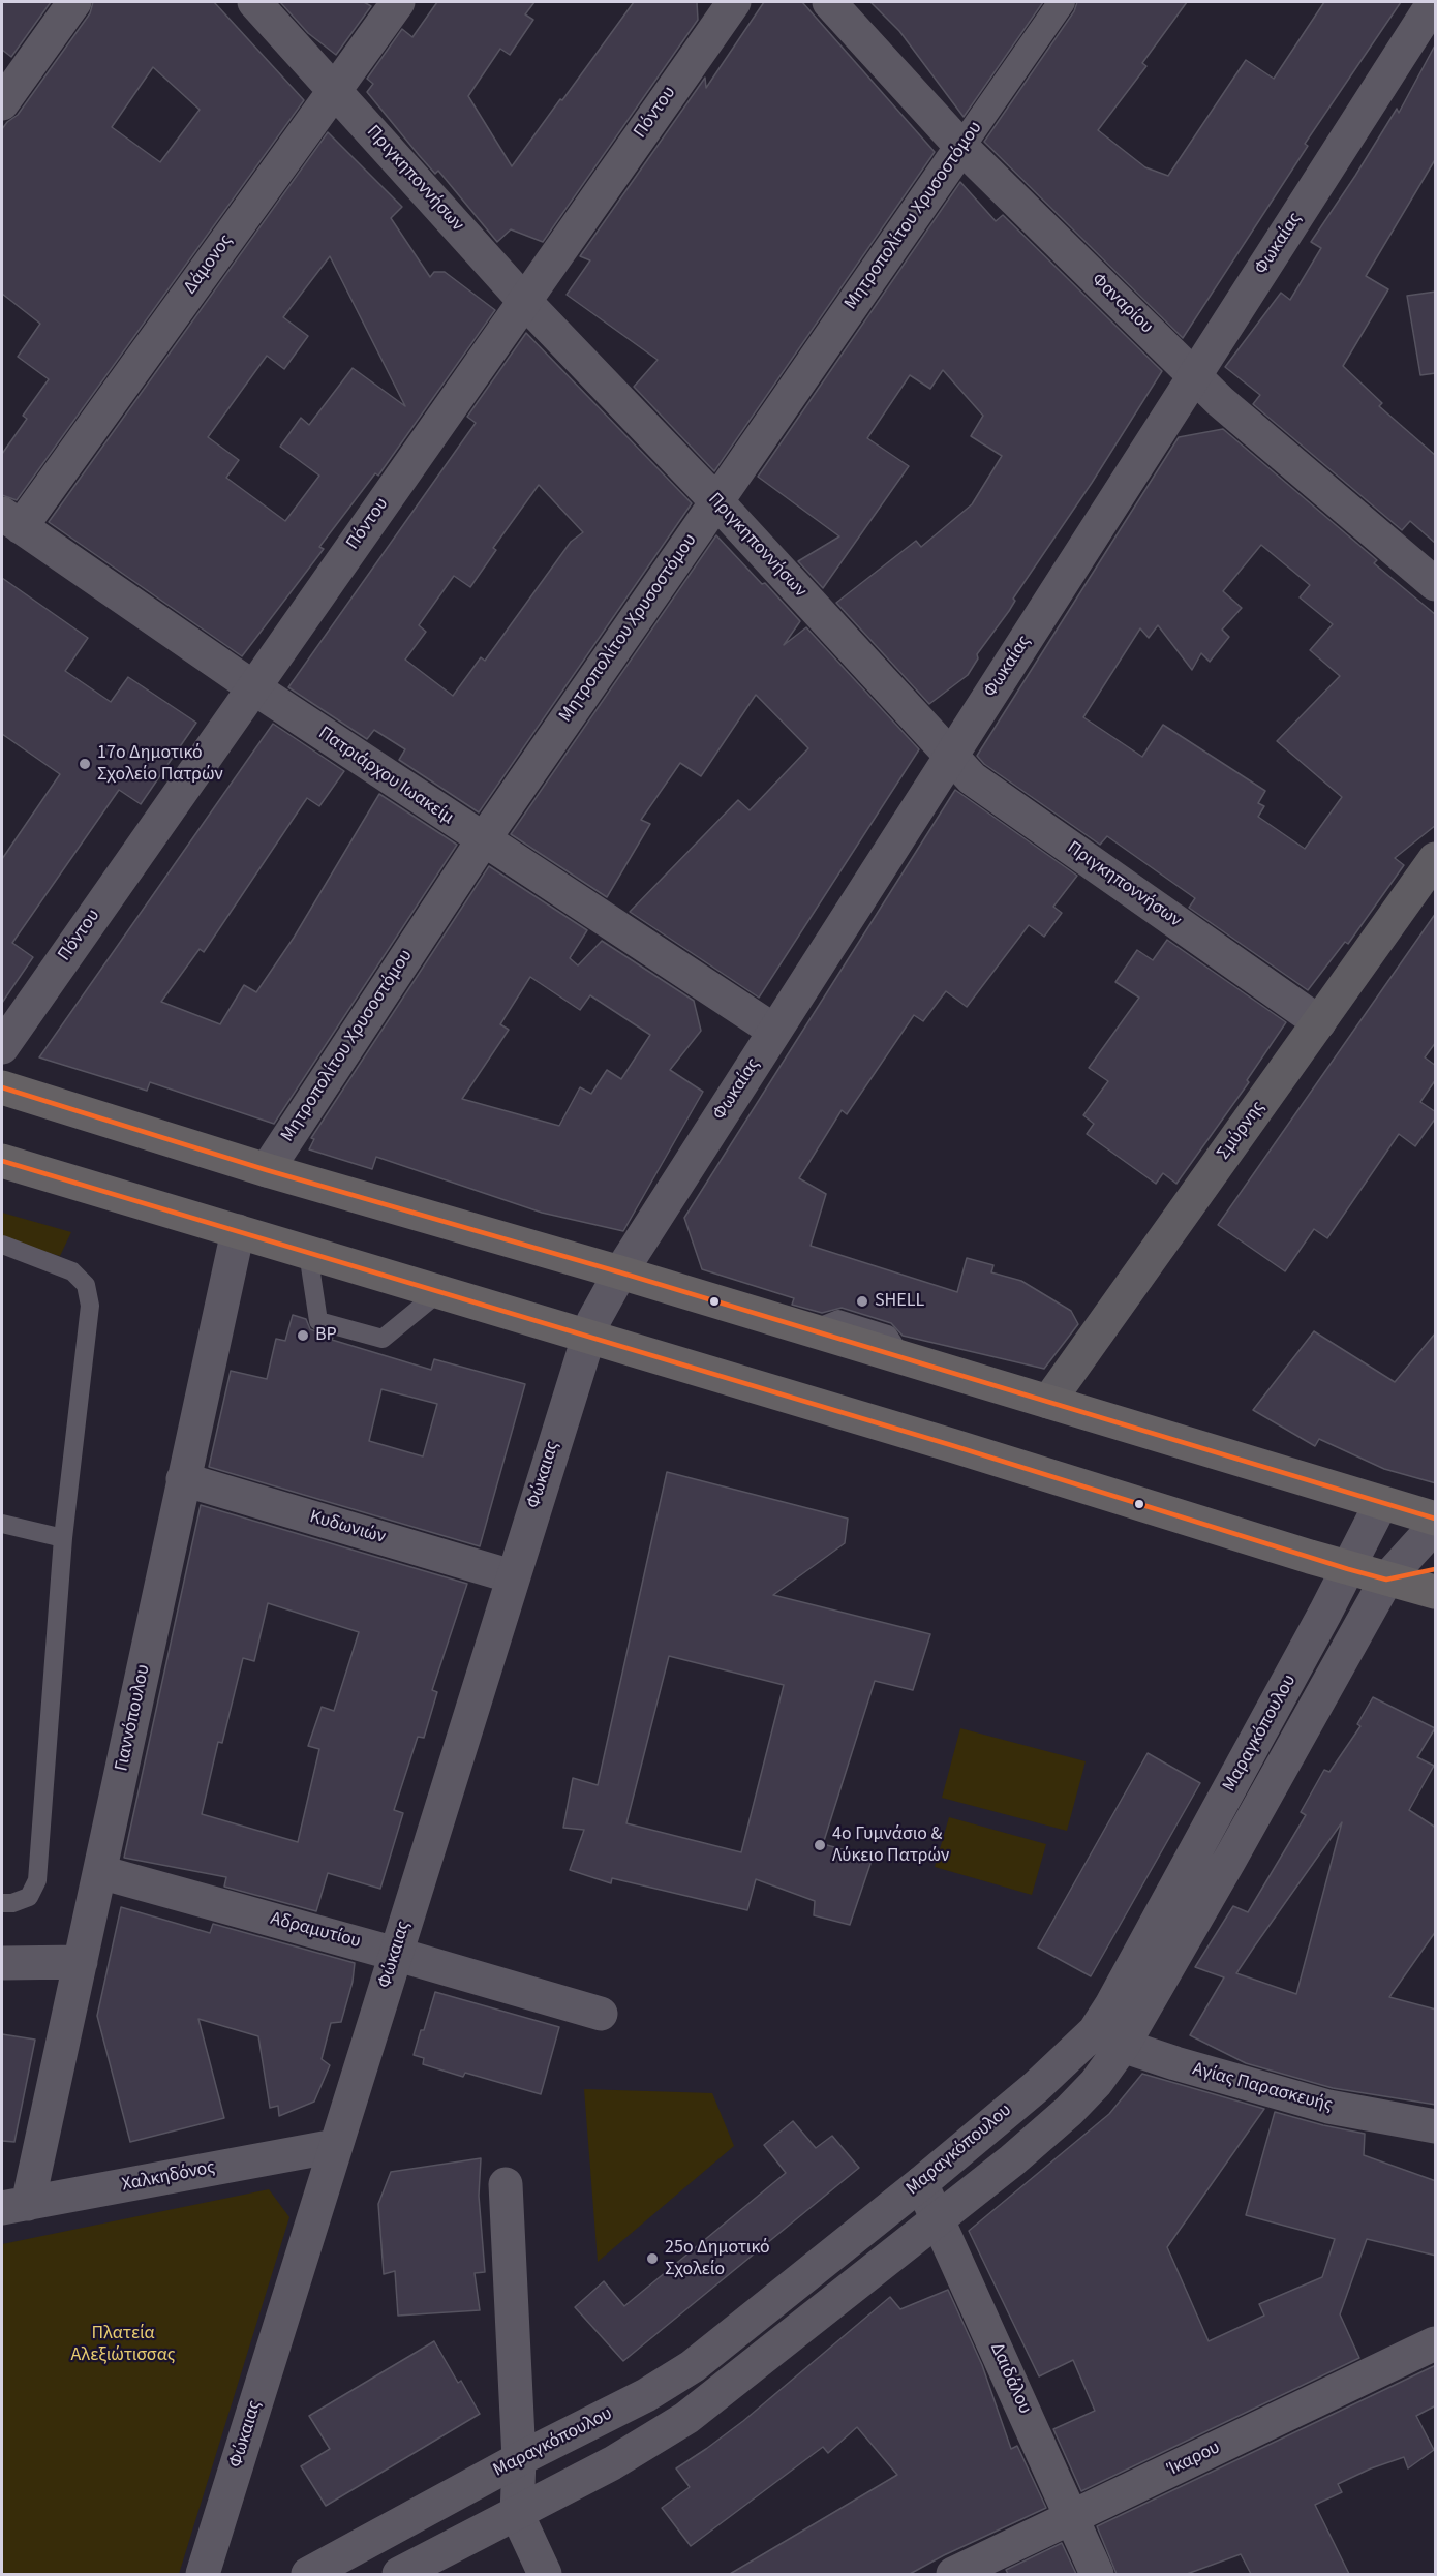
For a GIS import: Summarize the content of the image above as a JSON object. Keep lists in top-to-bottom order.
{
  "streets": {
    "main road": ["Σμύρνης"],
    "street": [
      "Πόντου",
      "Πριγκηποννήσων",
      "Μητροπολίτου Χρυσοστόμου",
      "Φωκαίας",
      "Δάμονος",
      "Φαναρίου",
      "Πατριάρχου Ιωακείμ",
      "Φώκαιας",
      "Κυδωνιών",
      "Γιαννόπουλου",
      "Μαραγκόπουλου",
      "Αδραμυτίου",
      "Αγίας Παρασκευής",
      "Χαλκηδόνος",
      "Δαιδάλου",
      "Ίκαρου"
    ]
  },
  "crossings": [
    ["Πόντου", "Πριγκηποννήσων"],
    ["Πόντου", "Πατριάρχου Ιωακείμ"],
    ["Πριγκηποννήσων", "Μητροπολίτου Χρυσοστόμου"],
    ["Πριγκηποννήσων", "Φωκαίας"],
    ["Πριγκηποννήσων", "Δάμονος"],
    ["Πριγκηποννήσων", "Σμύρνης"],
    ["Μητροπολίτου Χρυσοστόμου", "Φαναρίου"],
    ["Μητροπολίτου Χρυσοστόμου", "Πατριάρχου Ιωακείμ"],
    ["Φωκαίας", "Φαναρίου"],
    ["Φωκαίας", "Πατριάρχου Ιωακείμ"],
    ["Φωκαίας", "Φώκαιας"],
    ["Δάμονος", "Πατριάρχου Ιωακείμ"],
    ["Φώκαιας", "Κυδωνιών"],
    ["Φώκαιας", "Αδραμυτίου"],
    ["Φώκαιας", "Χαλκηδόνος"],
    ["Κυδωνιών", "Γιαννόπουλου"],
    ["Γιαννόπουλου", "Αδραμυτίου"],
    ["Γιαννόπουλου", "Χαλκηδόνος"],
    ["Μαραγκόπουλου", "Αγίας Παρασκευής"],
    ["Μαραγκόπουλου", "Δαιδάλου"],
    ["Δαιδάλου", "Ίκαρου"]
  ],
  "parks": ["Πλατεία Αλεξιώτισσας"],
  "places": [
    "17ο Δημοτικό Σχολείο Πατρών",
    "SHELL",
    "BP",
    "4ο Γυμνάσιο & Λύκειο Πατρών",
    "25ο Δημοτικό Σχολείο"
  ]
}
